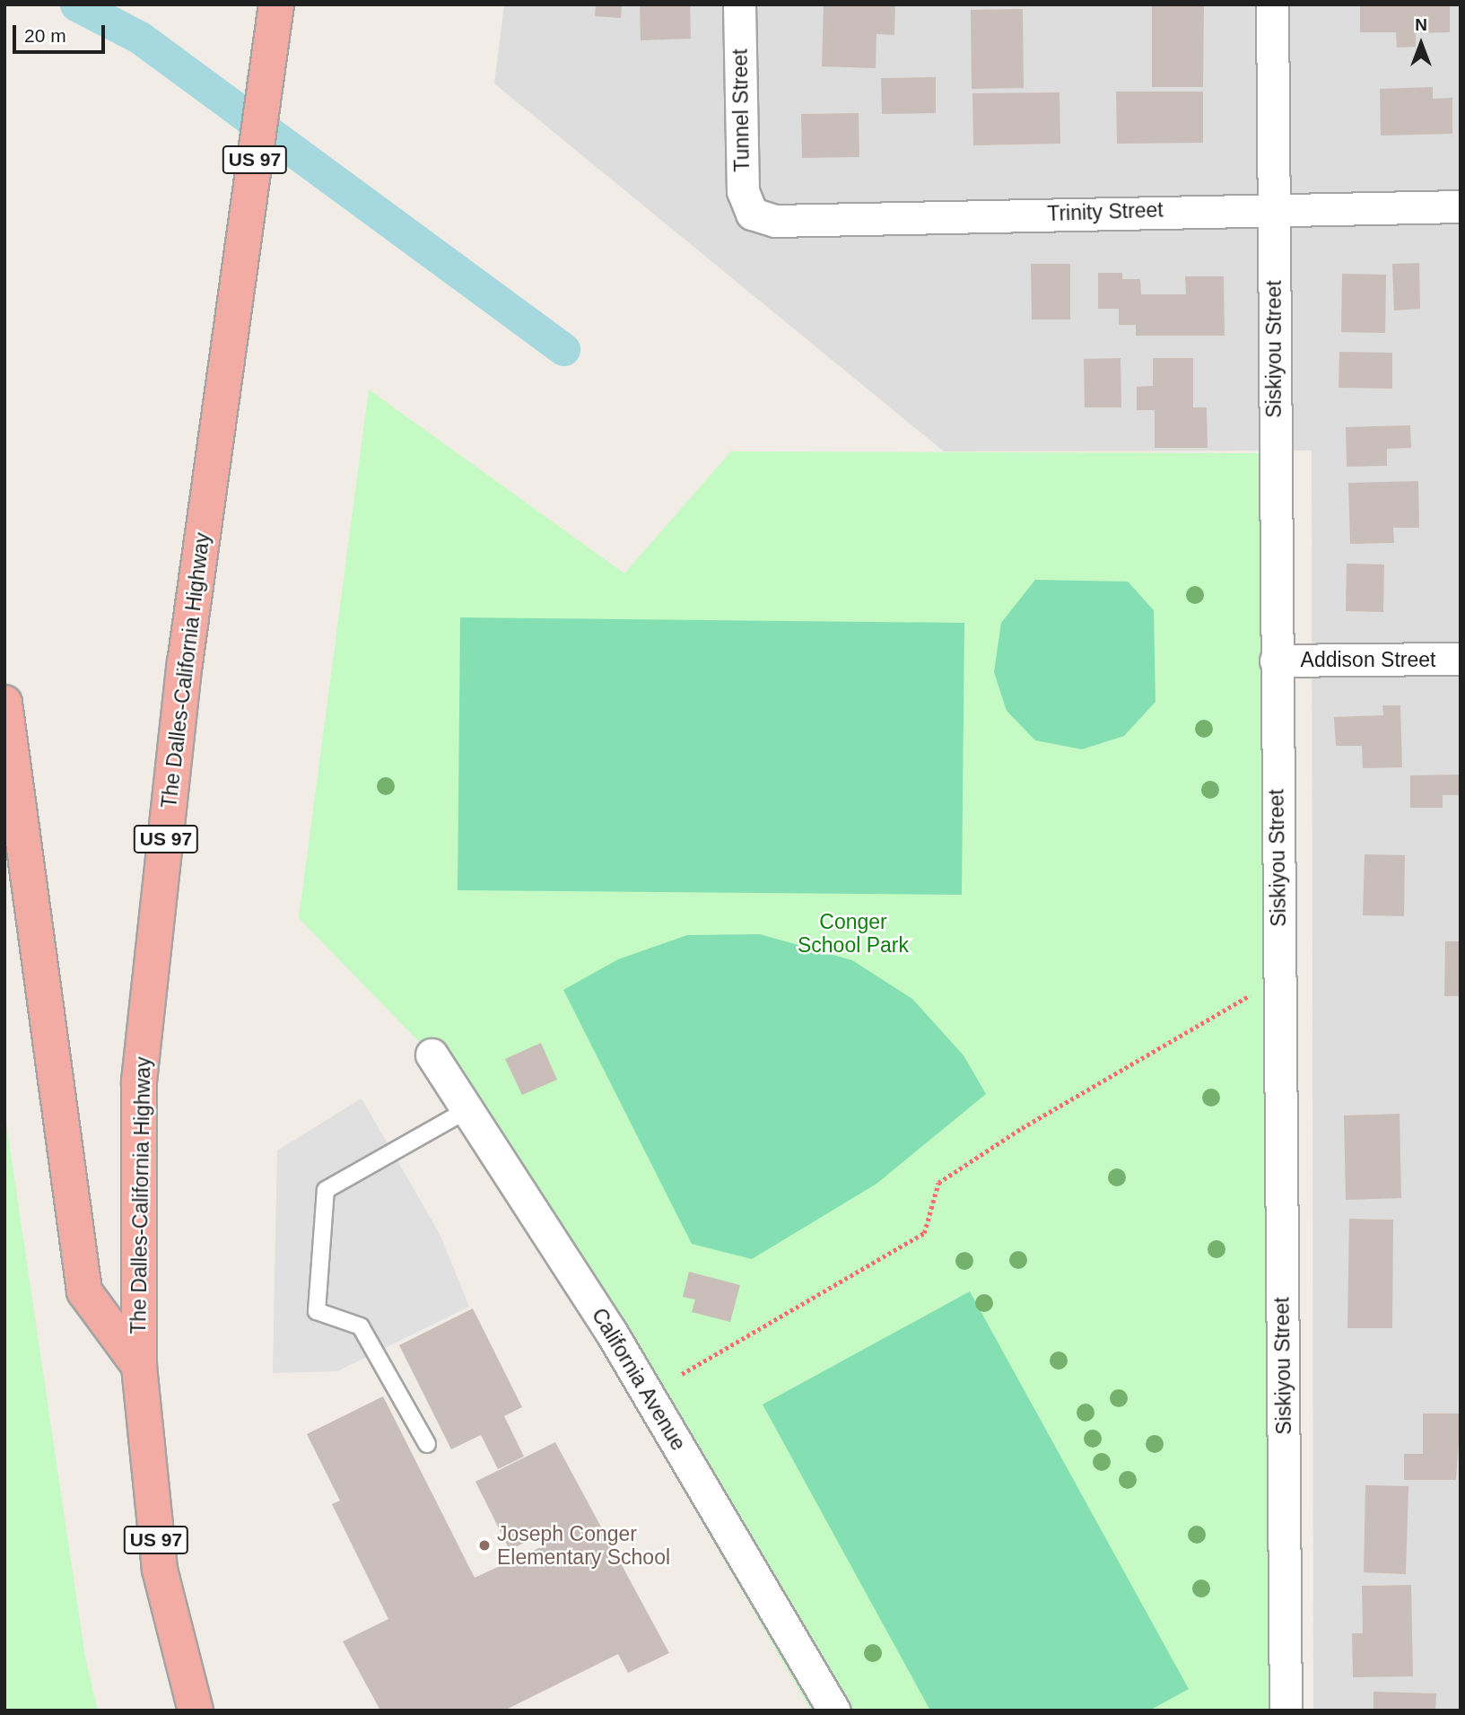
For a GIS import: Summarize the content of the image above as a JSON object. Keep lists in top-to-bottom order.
{
  "streets": {
    "highway": ["US 97", "The Dalles-California Highway"],
    "street": [
      "Tunnel Street",
      "Trinity Street",
      "Siskiyou Street",
      "Addison Street",
      "California Avenue"
    ]
  },
  "crossings": [
    ["Tunnel Street", "Trinity Street"],
    ["Trinity Street", "Siskiyou Street"],
    ["Siskiyou Street", "Addison Street"]
  ],
  "parks": ["Conger School Park"],
  "places": ["Joseph Conger Elementary School"],
  "scale_bar": "20 m",
  "north": "top"
}
